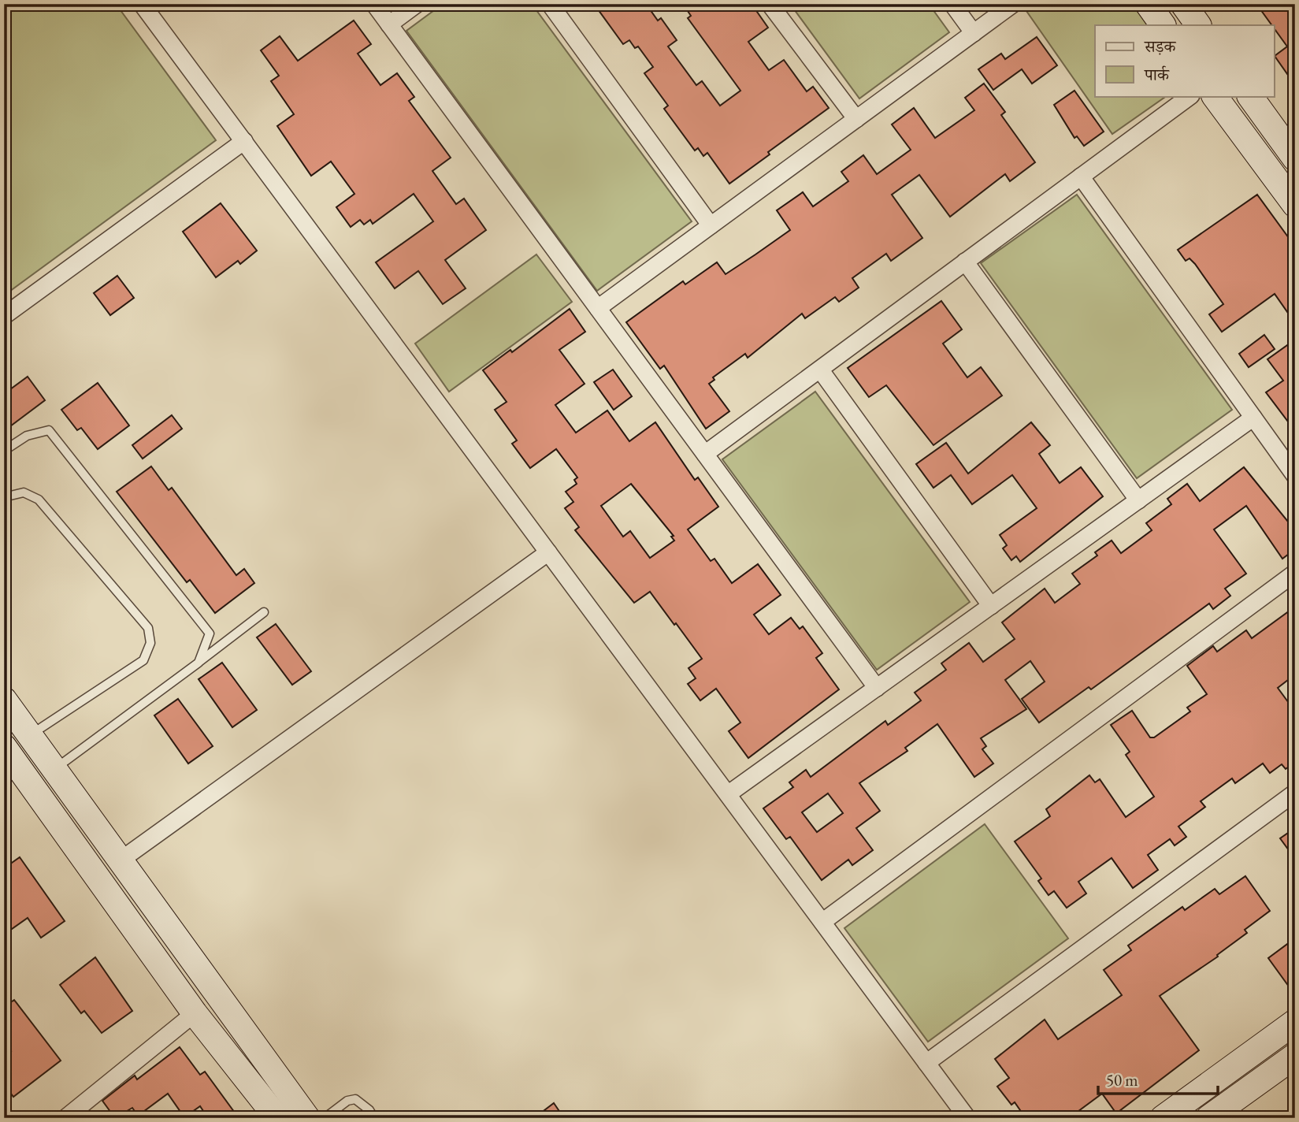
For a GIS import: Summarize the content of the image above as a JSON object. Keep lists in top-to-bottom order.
{
  "legend": ["सड़क", "पार्क"],
  "scale_bar": "50 m"
}
